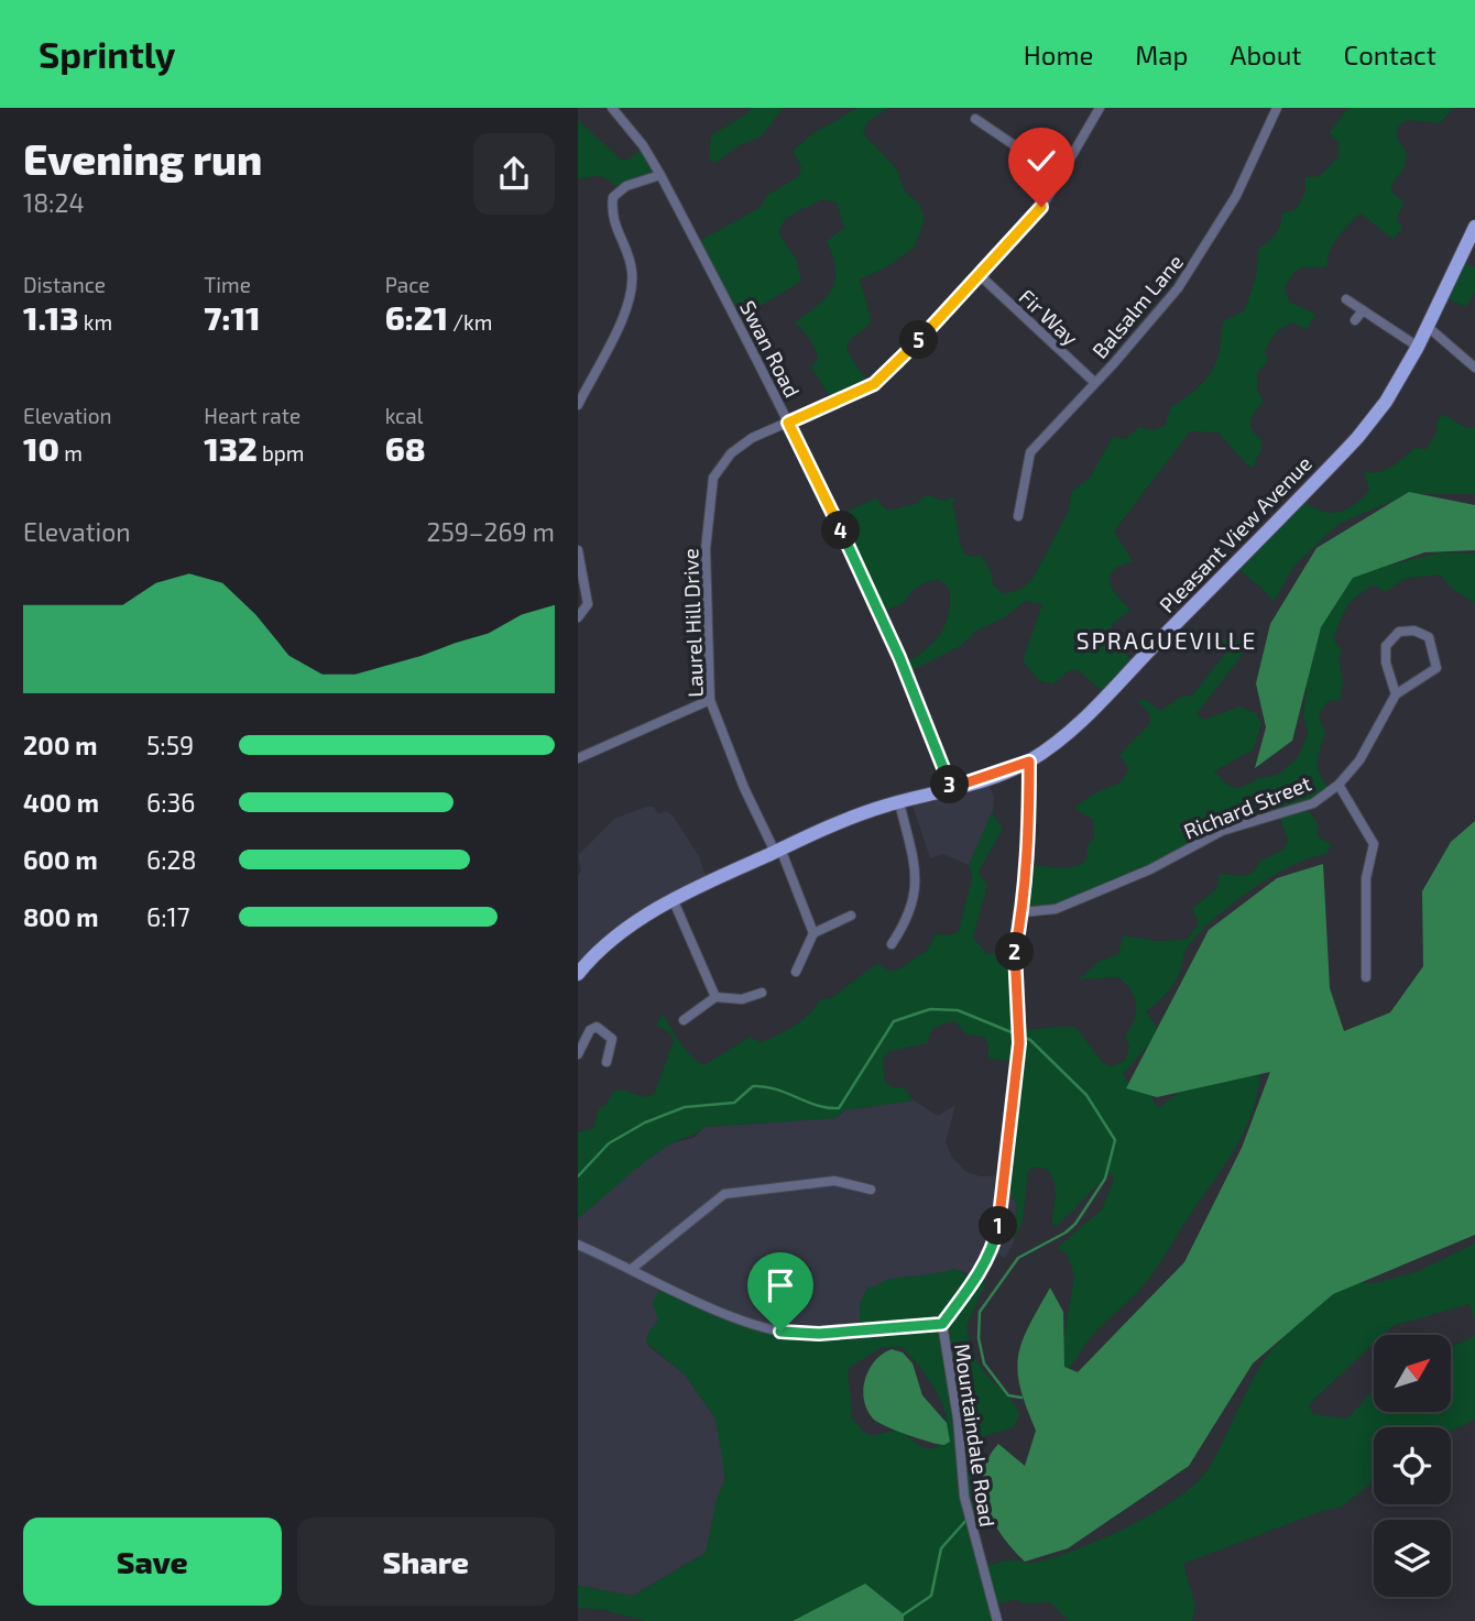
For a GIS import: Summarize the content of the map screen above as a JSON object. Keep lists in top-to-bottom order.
{
  "streets": {
    "main road": ["Pleasant View Avenue"],
    "street": [
      "Balsalm Lane",
      "Fir Way",
      "Swan Road",
      "Laurel Hill Drive",
      "Richard Street",
      "Mountaindale Road"
    ]
  },
  "crossings": [
    ["Balsalm Lane", "Fir Way"],
    ["Fir Way", "Laurel Hill Drive"],
    ["Swan Road", "Pleasant View Avenue"],
    ["Swan Road", "Laurel Hill Drive"],
    ["Pleasant View Avenue", "Laurel Hill Drive"],
    ["Pleasant View Avenue", "Mountaindale Road"],
    ["Richard Street", "Mountaindale Road"]
  ],
  "districts": ["SPRAGUEVILLE"],
  "north": "top right",
  "page": {
    "header": "Sprintly",
    "nav": [
      "Home",
      "Map",
      "About",
      "Contact"
    ],
    "heading": ["Evening run", "18:24"],
    "stats": [
      ["Distance", "1.13 km"],
      ["Time", "7:11"],
      ["Pace", "6:21 /km"],
      ["Elevation", "10 m"],
      ["Heart rate", "132 bpm"],
      ["kcal", "68"]
    ],
    "pins": [
      "5",
      "4",
      "3",
      "2",
      "1"
    ],
    "chart": ["Elevation", "259–269 m"],
    "list": [
      {
        "name": "200 m",
        "note": "5:59"
      },
      {
        "name": "400 m",
        "note": "6:36"
      },
      {
        "name": "600 m",
        "note": "6:28"
      },
      {
        "name": "800 m",
        "note": "6:17"
      }
    ],
    "buttons": ["Save", "Share"]
  }
}
